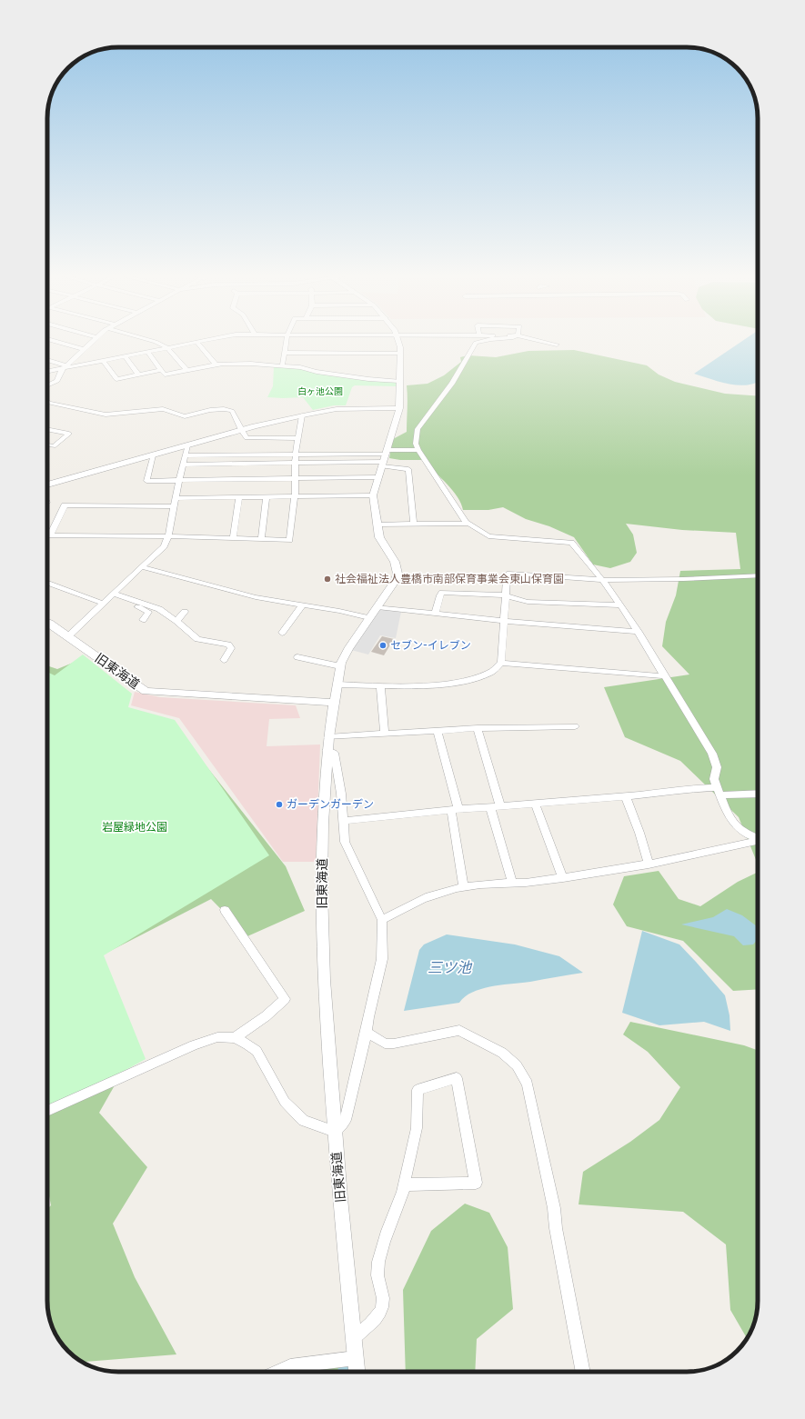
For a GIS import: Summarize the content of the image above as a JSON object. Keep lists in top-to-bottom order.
{
  "streets": {
    "street": ["旧東海道"]
  },
  "water": ["三ツ池"],
  "parks": ["白ヶ池公園", "岩屋緑地公園"],
  "places": ["社会福祉法人豊橋市南部保育事業会東山保育園", "セブン-イレブン", "ガーデンガーデン"]
}
